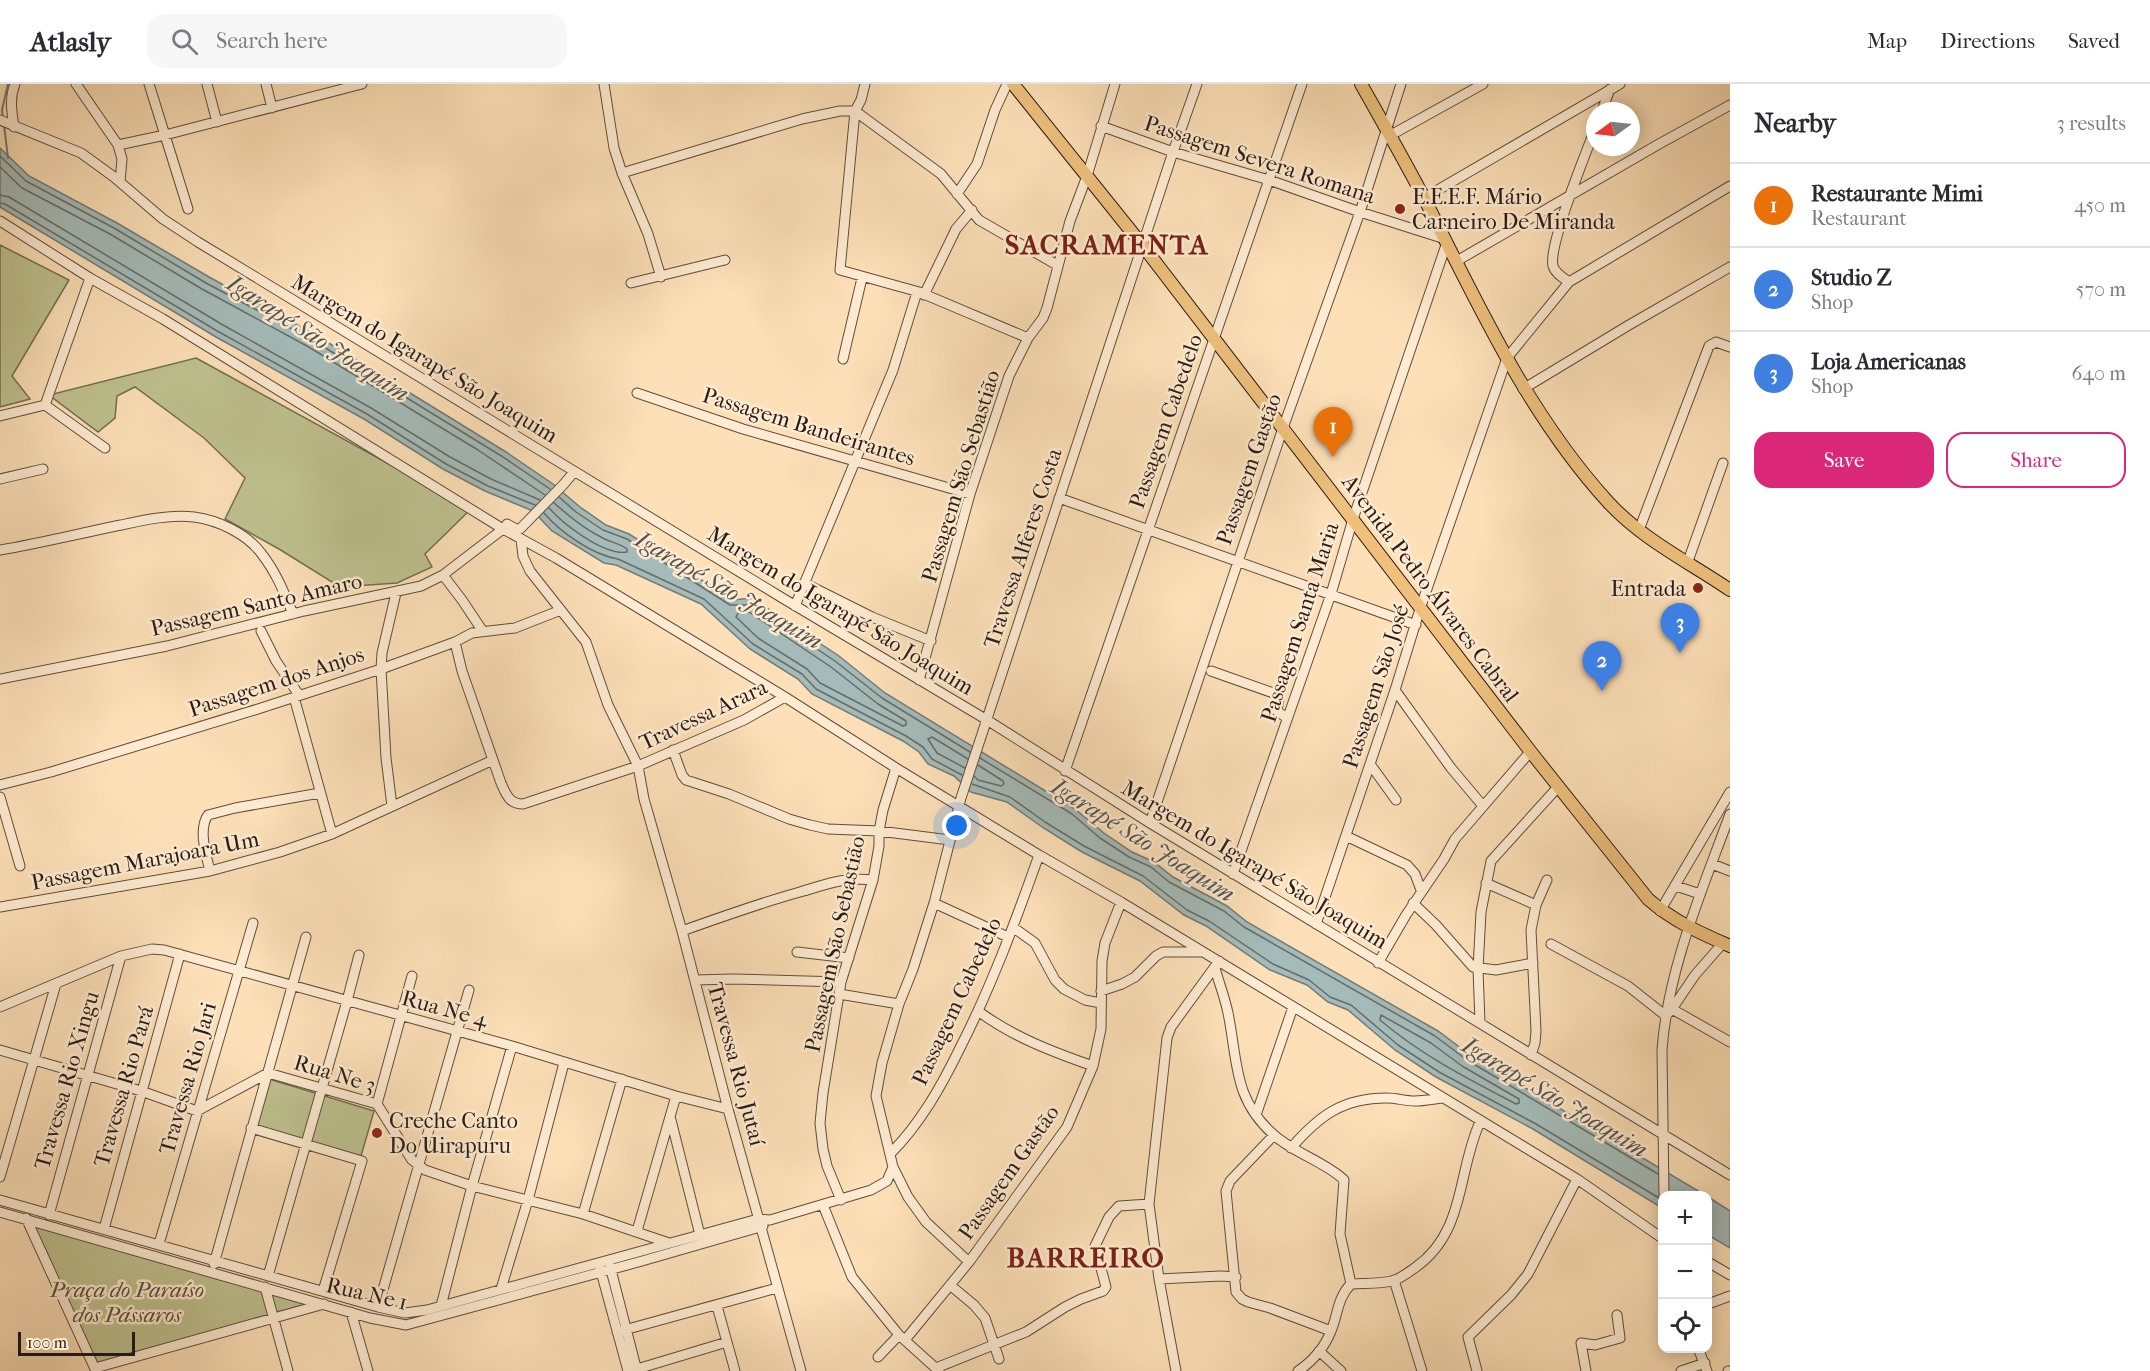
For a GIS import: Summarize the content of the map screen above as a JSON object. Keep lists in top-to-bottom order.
{
  "streets": {
    "main road": ["Avenida Pedro Álvares Cabral"],
    "street": [
      "Passagem Severa Romana",
      "Margem do Igarapé São Joaquim",
      "Passagem Cabedelo",
      "Passagem Bandeirantes",
      "Passagem Gastão",
      "Passagem São Sebastião",
      "Travessa Alferes Costa",
      "Passagem Santo Amaro",
      "Passagem Santa Maria",
      "Passagem dos Anjos",
      "Passagem São José",
      "Travessa Arara",
      "Passagem Marajoara Um",
      "Rua Ne 4",
      "Travessa Rio Jutaí",
      "Rua Ne 3",
      "Travessa Rio Jari",
      "Travessa Rio Xingu",
      "Travessa Rio Pará",
      "Rua Ne 1"
    ]
  },
  "crossings": [
    ["Passagem Severa Romana", "Passagem Cabedelo"],
    ["Passagem Severa Romana", "Passagem Gastão"],
    ["Passagem Severa Romana", "Passagem São Sebastião"],
    ["Passagem Severa Romana", "Travessa Alferes Costa"],
    ["Passagem Severa Romana", "Passagem Santa Maria"],
    ["Margem do Igarapé São Joaquim", "Passagem Cabedelo"],
    ["Margem do Igarapé São Joaquim", "Passagem Gastão"],
    ["Margem do Igarapé São Joaquim", "Passagem São Sebastião"],
    ["Margem do Igarapé São Joaquim", "Travessa Alferes Costa"],
    ["Margem do Igarapé São Joaquim", "Passagem Santa Maria"],
    ["Margem do Igarapé São Joaquim", "Passagem São José"],
    ["Passagem Cabedelo", "Travessa Alferes Costa"],
    ["Passagem Cabedelo", "Avenida Pedro Álvares Cabral"],
    ["Passagem Bandeirantes", "Passagem São Sebastião"],
    ["Passagem Gastão", "Travessa Alferes Costa"],
    ["Passagem Gastão", "Avenida Pedro Álvares Cabral"],
    ["Passagem São Sebastião", "Avenida Pedro Álvares Cabral"],
    ["Travessa Alferes Costa", "Avenida Pedro Álvares Cabral"],
    ["Avenida Pedro Álvares Cabral", "Passagem Santa Maria"],
    ["Avenida Pedro Álvares Cabral", "Passagem São José"],
    ["Passagem dos Anjos", "Travessa Rio Jutaí"],
    ["Travessa Arara", "Passagem Marajoara Um"],
    ["Travessa Arara", "Travessa Rio Jutaí"],
    ["Rua Ne 4", "Travessa Rio Jutaí"],
    ["Rua Ne 4", "Travessa Rio Jari"],
    ["Rua Ne 4", "Travessa Rio Xingu"],
    ["Rua Ne 4", "Travessa Rio Pará"],
    ["Travessa Rio Jutaí", "Rua Ne 1"],
    ["Rua Ne 3", "Travessa Rio Jari"],
    ["Travessa Rio Jari", "Rua Ne 1"],
    ["Travessa Rio Xingu", "Rua Ne 1"],
    ["Travessa Rio Pará", "Rua Ne 1"]
  ],
  "districts": ["SACRAMENTA", "BARREIRO"],
  "water": ["Igarapé São Joaquim"],
  "parks": ["Praça do Paraíso dos Pássaros"],
  "places": ["E.E.E.F. Mário Carneiro De Miranda", "Entrada", "Creche Canto Do Uirapuru"],
  "scale_bar": "100 m",
  "north": "left",
  "page": {
    "header": "Atlasly",
    "search": "Search here",
    "nav": ["Map", "Directions", "Saved"],
    "heading": ["Nearby", "3 results"],
    "list": [
      {
        "mark": "1",
        "name": "Restaurante Mimi",
        "note": "Restaurant",
        "value": "450 m"
      },
      {
        "mark": "2",
        "name": "Studio Z",
        "note": "Shop",
        "value": "570 m"
      },
      {
        "mark": "3",
        "name": "Loja Americanas",
        "note": "Shop",
        "value": "640 m"
      }
    ],
    "pins": ["1", "3", "2"],
    "buttons": ["Save", "Share"],
    "map_buttons": ["+", "−"],
    "scale": "100 m"
  }
}
